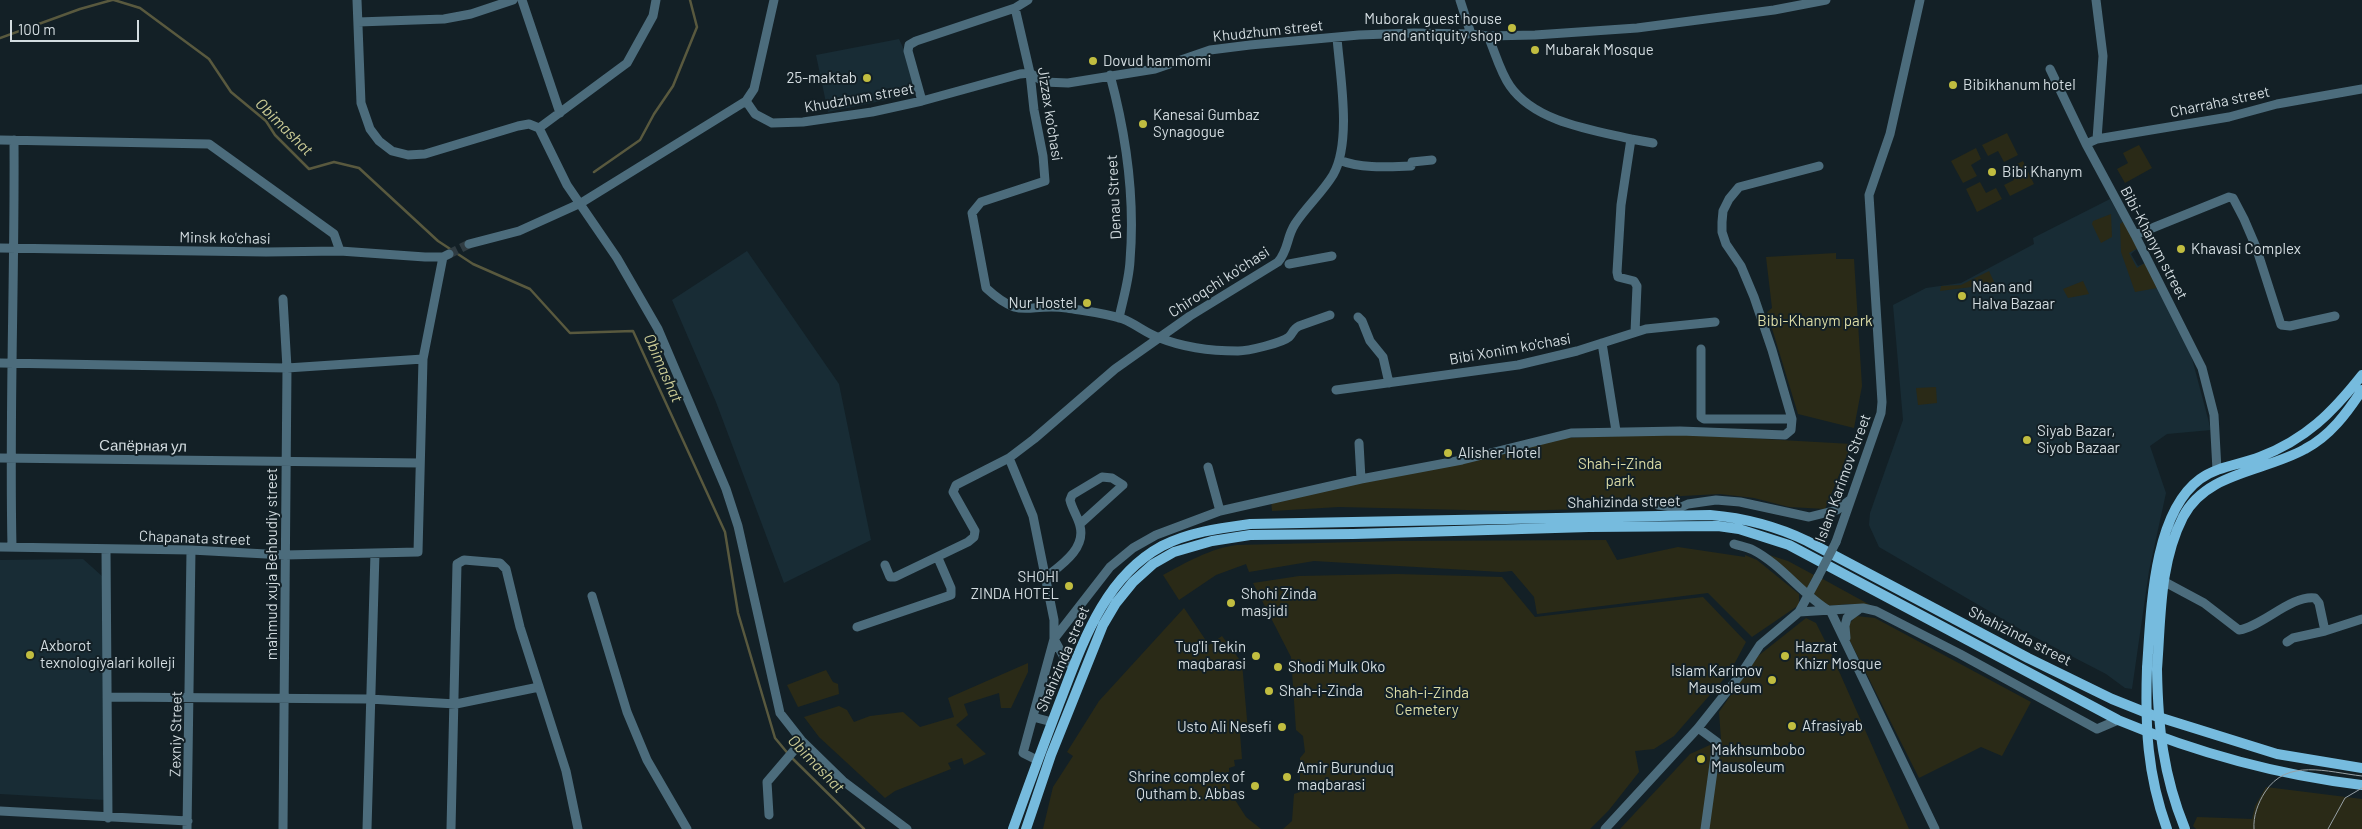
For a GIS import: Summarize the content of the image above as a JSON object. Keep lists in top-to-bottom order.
{
  "streets": {
    "main road": ["Shahizinda street"],
    "street": [
      "Khudzhum street",
      "Charraha street",
      "Jizzax ko'chasi",
      "Denau Street",
      "Minsk ko'chasi",
      "Bibi-Khanym street",
      "Chiroqchi ko'chasi",
      "Bibi Xonim ko'chasi",
      "Сапёрная ул",
      "Islam Karimov Street",
      "Chapanata street",
      "mahmud xuja Behbudiy street",
      "Zexniy Street"
    ]
  },
  "crossings": [
    ["Khudzhum street", "Jizzax ko'chasi"],
    ["Khudzhum street", "Denau Street"],
    ["Khudzhum street", "Chiroqchi ko'chasi"],
    ["Charraha street", "Bibi-Khanym street"],
    ["Jizzax ko'chasi", "Denau Street"],
    ["Jizzax ko'chasi", "Chiroqchi ko'chasi"],
    ["Сапёрная ул", "Chapanata street"],
    ["Сапёрная ул", "mahmud xuja Behbudiy street"],
    ["Chapanata street", "mahmud xuja Behbudiy street"],
    ["Chapanata street", "Zexniy Street"]
  ],
  "water": ["Obimashat"],
  "parks": ["Bibi-Khanym park", "Shah-i-Zinda park", "Shah-i-Zinda Cemetery"],
  "places": [
    "Muborak guest house and antiquity shop",
    "Mubarak Mosque",
    "Dovud hammomi",
    "25-maktab",
    "Bibikhanum hotel",
    "Kanesai Gumbaz Synagogue",
    "Bibi Khanym",
    "Khavasi Complex",
    "Naan and Halva Bazaar",
    "Nur Hostel",
    "Siyab Bazar, Siyob Bazaar",
    "Alisher Hotel",
    "SHOHI ZINDA HOTEL",
    "Shohi Zinda masjidi",
    "Axborot texnologiyalari kolleji",
    "Tug'li Tekin maqbarasi",
    "Hazrat Khizr Mosque",
    "Shodi Mulk Oko",
    "Islam Karimov Mausoleum",
    "Shah-i-Zinda",
    "Afrasiyab",
    "Usto Ali Nesefi",
    "Makhsumbobo Mausoleum",
    "Amir Burunduq maqbarasi",
    "Shrine complex of Qutham b. Abbas"
  ],
  "scale_bar": "100 m"
}
